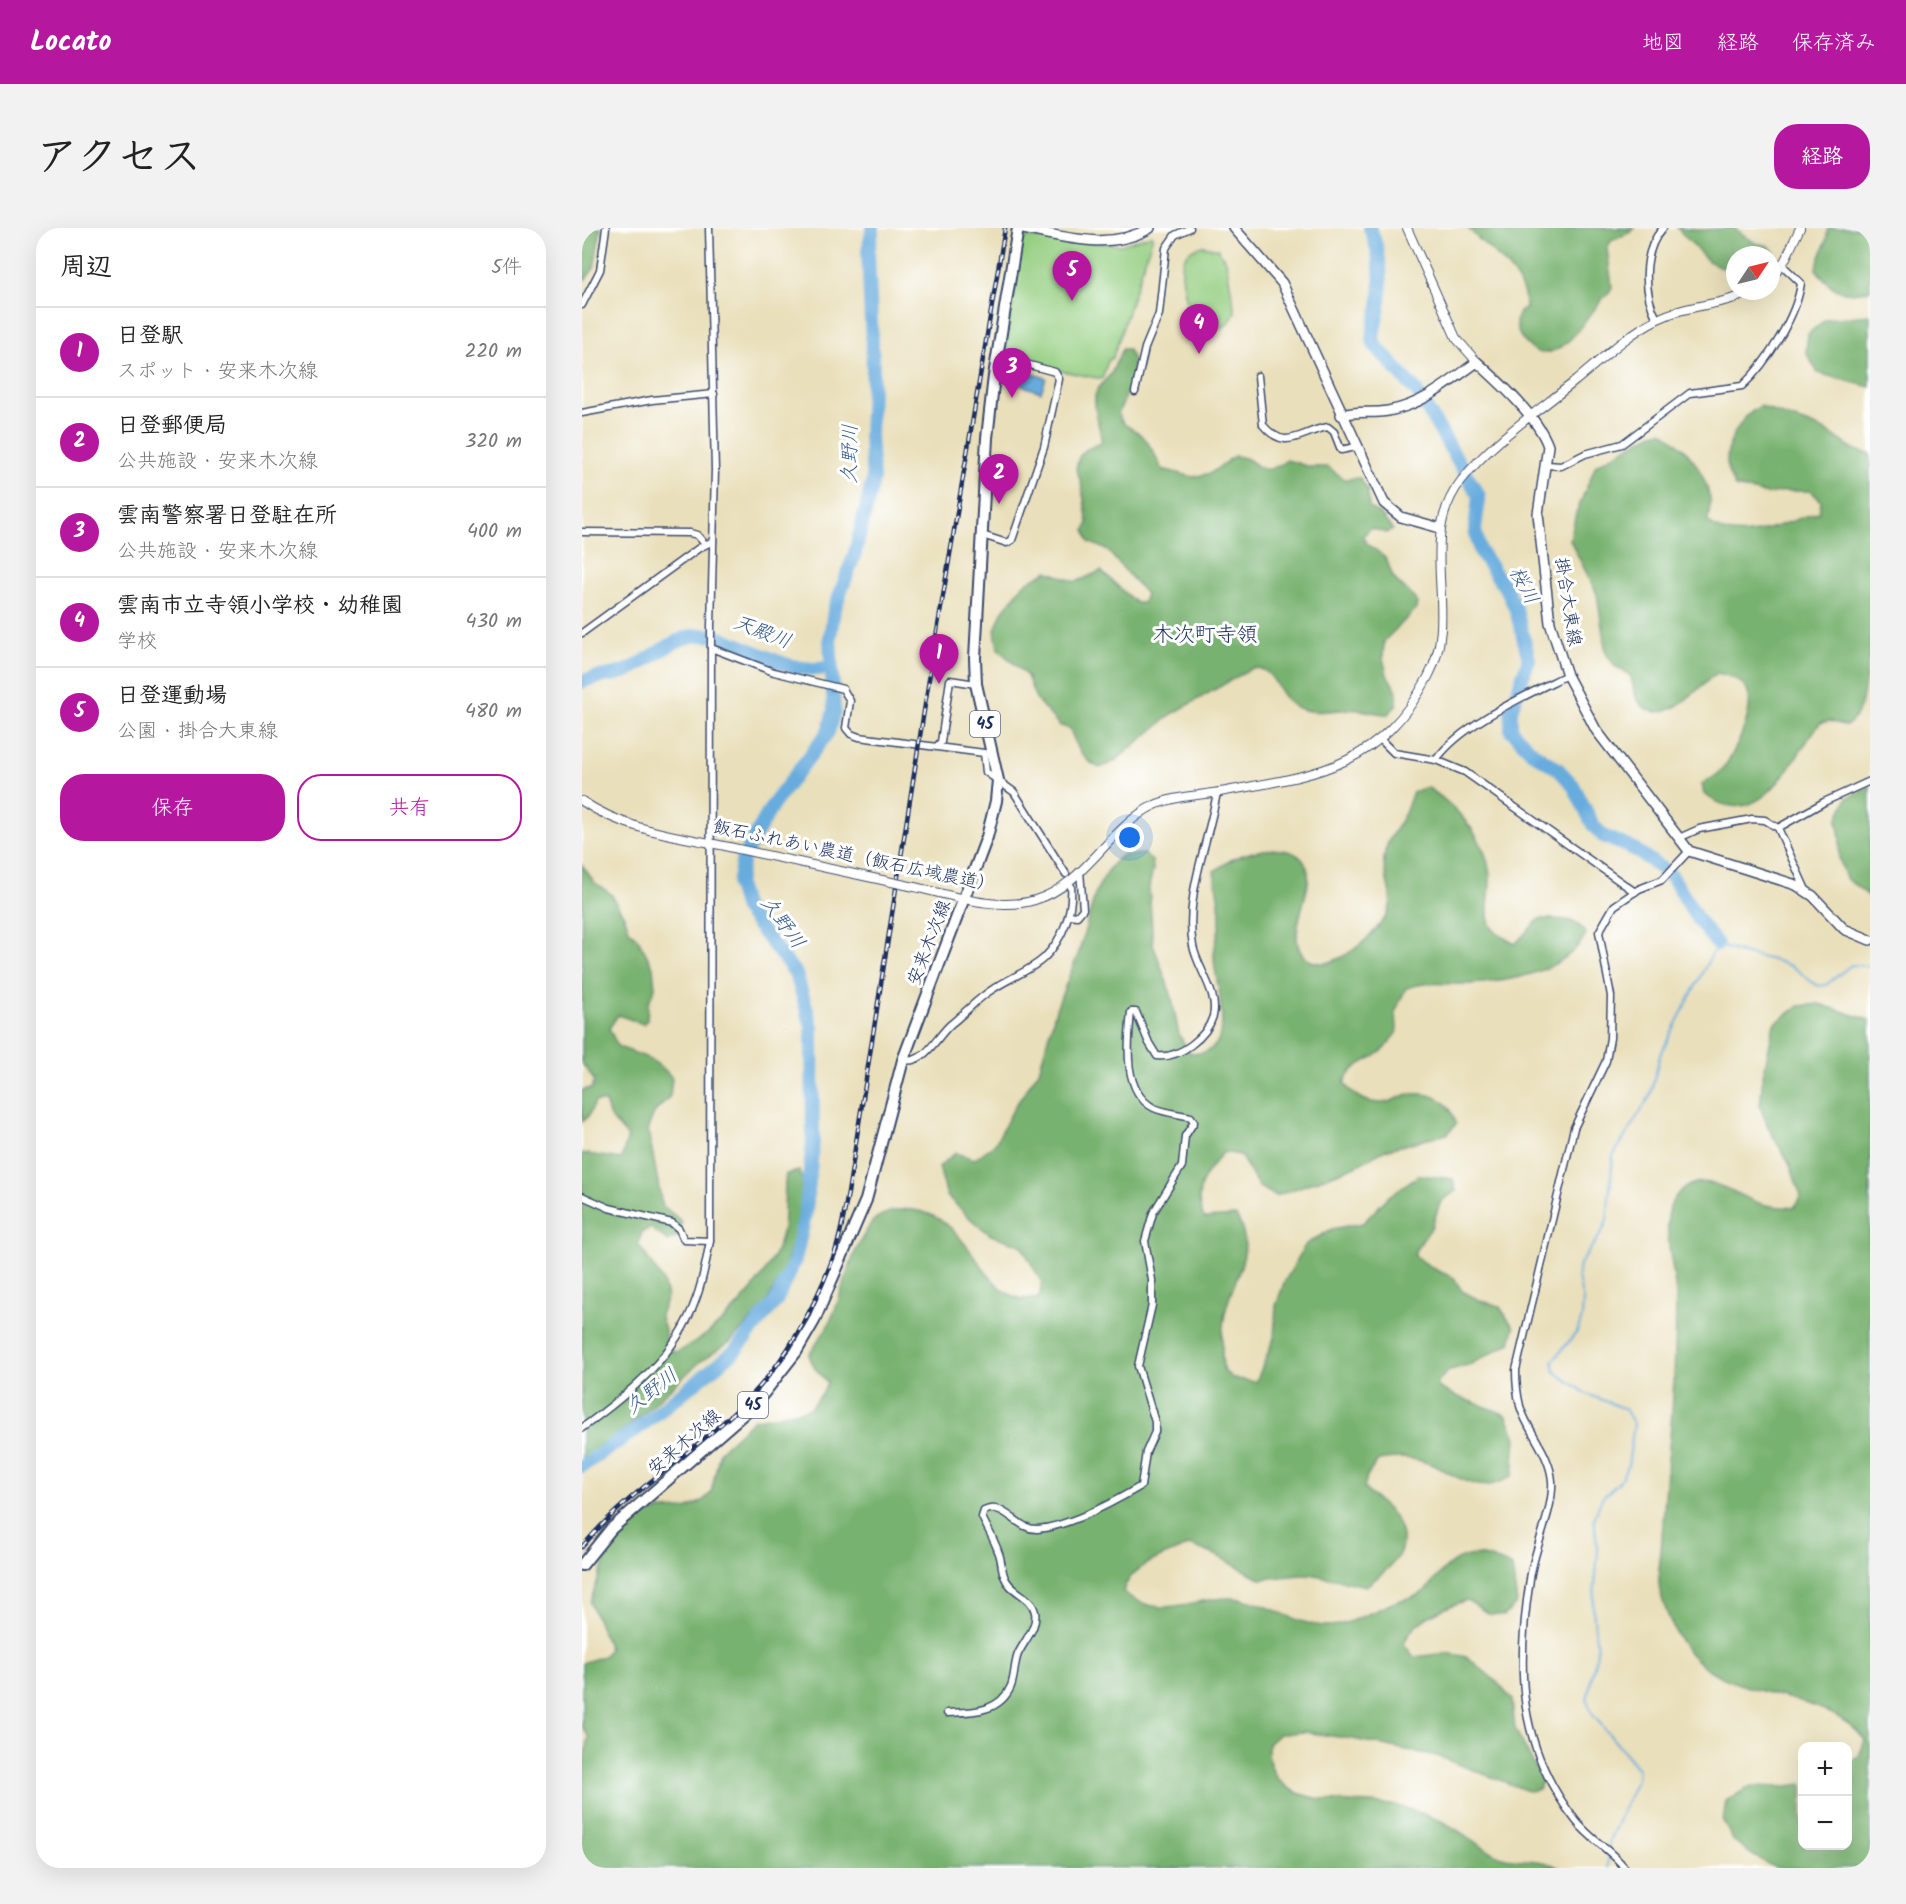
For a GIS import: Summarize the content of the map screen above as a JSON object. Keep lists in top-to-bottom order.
{
  "streets": {
    "main road": ["掛合大東線", "45", "安来木次線"],
    "street": ["飯石ふれあい農道（飯石広域農道）"]
  },
  "crossings": [
    ["掛合大東線", "飯石ふれあい農道（飯石広域農道）"],
    ["飯石ふれあい農道（飯石広域農道）", "安来木次線"]
  ],
  "districts": ["木次町寺領"],
  "water": ["久野川", "桜川", "天殿川"],
  "north": "top right",
  "page": {
    "header": "Locato",
    "nav": ["地図", "経路", "保存済み"],
    "title": "アクセス",
    "buttons": [
      "経路",
      ["保存", "共有"]
    ],
    "heading": ["周辺", "5件"],
    "pins": [
      "5",
      "4",
      "3",
      "2",
      "1"
    ],
    "list": [
      {
        "mark": "1",
        "name": "日登駅",
        "note": "スポット · 安来木次線",
        "value": "220 m"
      },
      {
        "mark": "2",
        "name": "日登郵便局",
        "note": "公共施設 · 安来木次線",
        "value": "320 m"
      },
      {
        "mark": "3",
        "name": "雲南警察署日登駐在所",
        "note": "公共施設 · 安来木次線",
        "value": "400 m"
      },
      {
        "mark": "4",
        "name": "雲南市立寺領小学校・幼稚園",
        "note": "学校",
        "value": "430 m"
      },
      {
        "mark": "5",
        "name": "日登運動場",
        "note": "公園 · 掛合大東線",
        "value": "480 m"
      }
    ],
    "map_buttons": ["+", "−"]
  }
}
